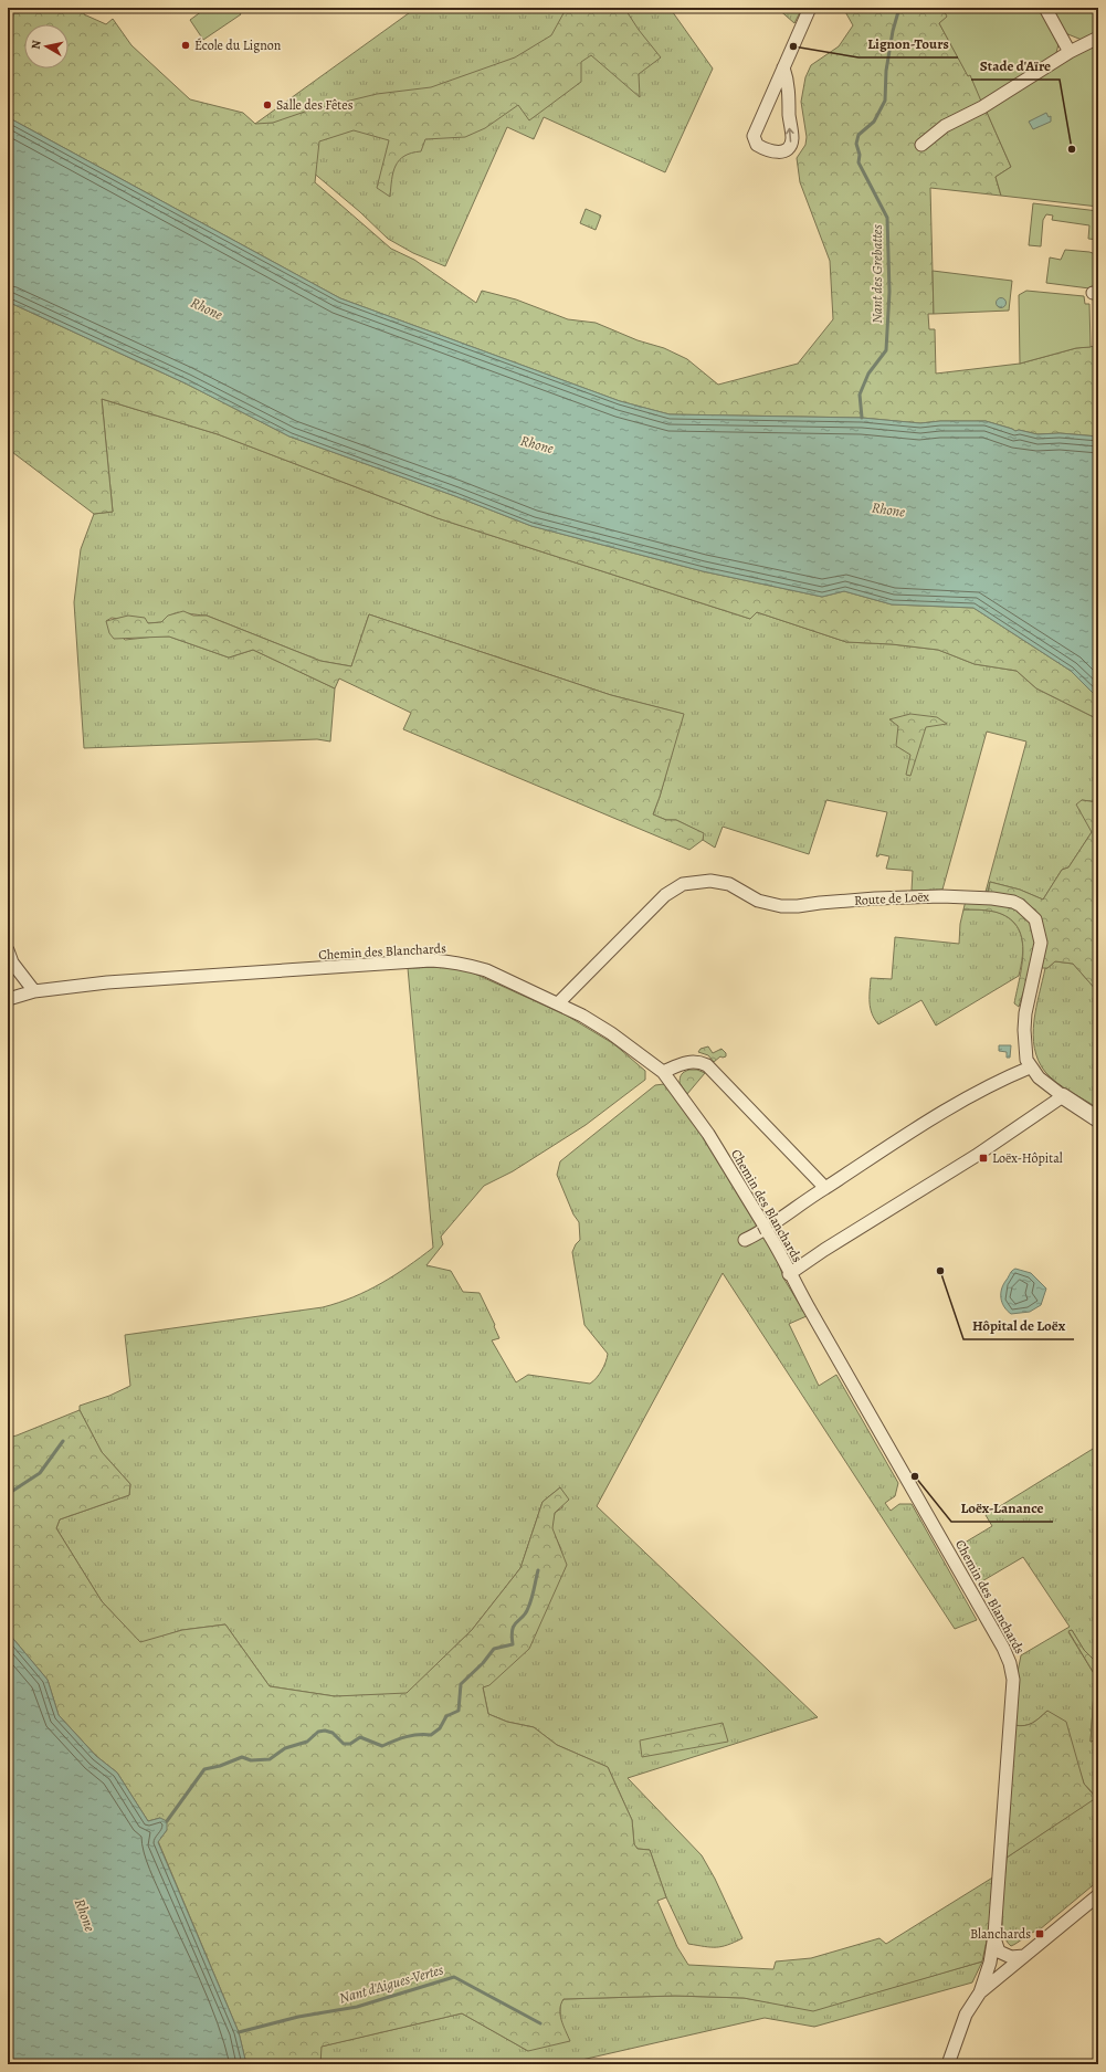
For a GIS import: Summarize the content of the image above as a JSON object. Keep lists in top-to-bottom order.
{
  "streets": {
    "street": ["Route de Loëx", "Chemin des Blanchards"]
  },
  "crossings": [
    ["Route de Loëx", "Chemin des Blanchards"]
  ],
  "water": ["Nant des Grebattes", "Rhone", "Nant d'Aigues-Vertes"],
  "places": {
    "other": [
      "École du Lignon",
      "Lignon-Tours",
      "Salle des Fêtes",
      "Stade d'Aïre",
      "Hôpital de Loëx",
      "Loëx-Lanance"
    ],
    "transit": ["Loëx-Hôpital", "Blanchards"]
  },
  "north": "left"
}
